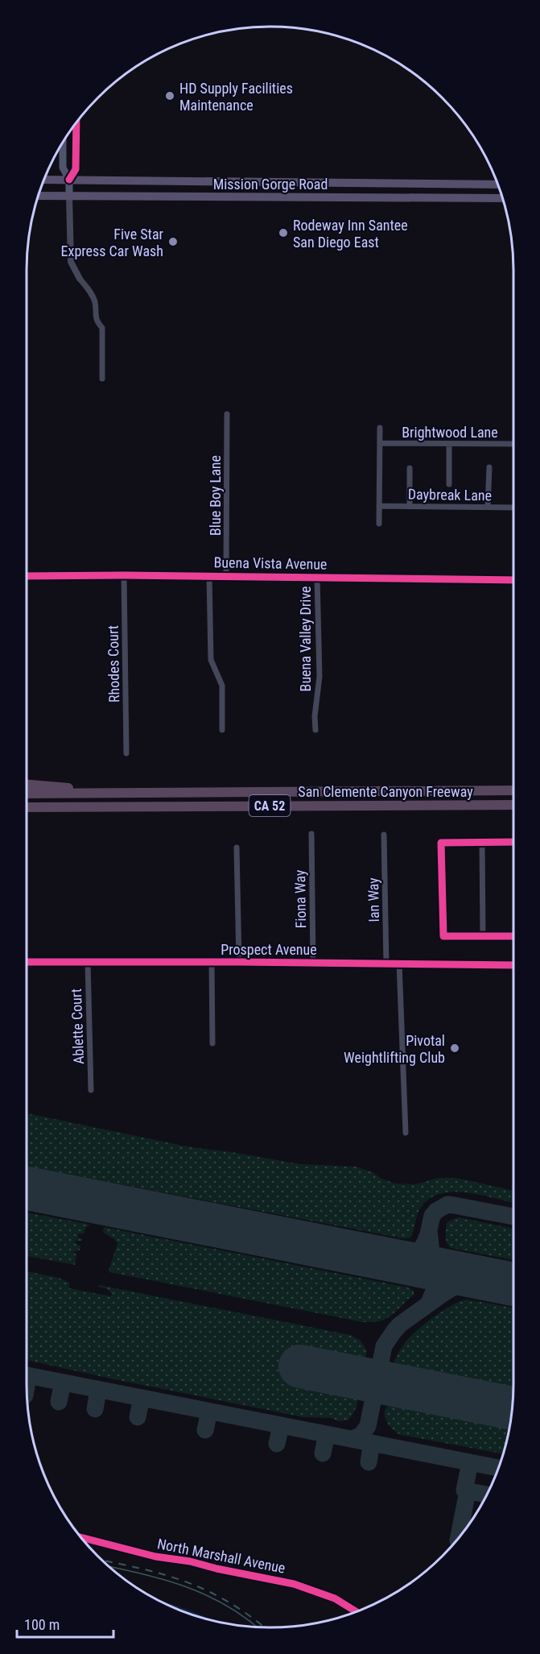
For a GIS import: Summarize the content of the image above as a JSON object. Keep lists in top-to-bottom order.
{
  "streets": {
    "highway": ["San Clemente Canyon Freeway", "CA 52"],
    "main road": ["Mission Gorge Road", "Prospect Avenue", "North Marshall Avenue"],
    "street": [
      "Brightwood Lane",
      "Daybreak Lane",
      "Blue Boy Lane",
      "Buena Vista Avenue",
      "Buena Valley Drive",
      "Rhodes Court",
      "Fiona Way",
      "Ian Way",
      "Ablette Court"
    ]
  },
  "crossings": [
    ["Blue Boy Lane", "Buena Vista Avenue"],
    ["Buena Vista Avenue", "Buena Valley Drive"],
    ["Buena Vista Avenue", "Rhodes Court"],
    ["Fiona Way", "Prospect Avenue"],
    ["Ian Way", "Prospect Avenue"],
    ["Prospect Avenue", "Ablette Court"]
  ],
  "places": [
    "HD Supply Facilities Maintenance",
    "Rodeway Inn Santee San Diego East",
    "Five Star Express Car Wash",
    "Pivotal Weightlifting Club"
  ],
  "scale_bar": "100 m"
}
